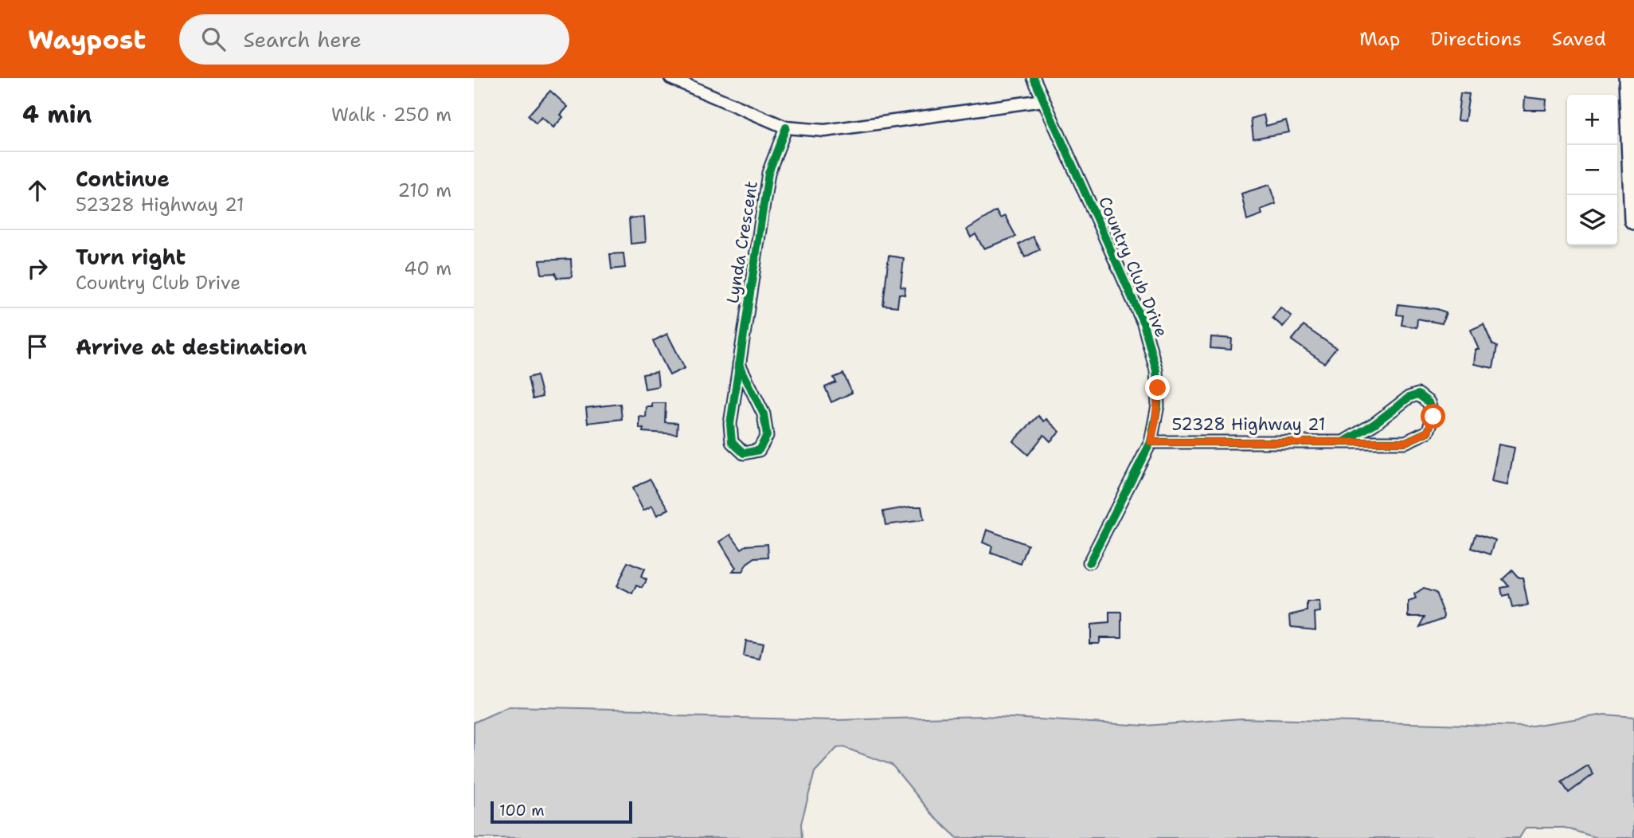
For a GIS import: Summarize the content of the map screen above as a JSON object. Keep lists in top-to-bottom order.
{
  "streets": {
    "street": ["Lynda Crescent", "Country Club Drive", "52328 Highway 21"]
  },
  "crossings": [
    ["Country Club Drive", "52328 Highway 21"]
  ],
  "scale_bar": "100 m",
  "page": {
    "header": "Waypost",
    "search": "Search here",
    "nav": ["Map", "Directions", "Saved"],
    "heading": ["4 min", "Walk · 250 m"],
    "map_buttons": ["+", "−"],
    "list": [
      ["Continue", "52328 Highway 21", "210 m"],
      ["Turn right", "Country Club Drive", "40 m"],
      "Arrive at destination"
    ],
    "scale": "100 m"
  }
}
